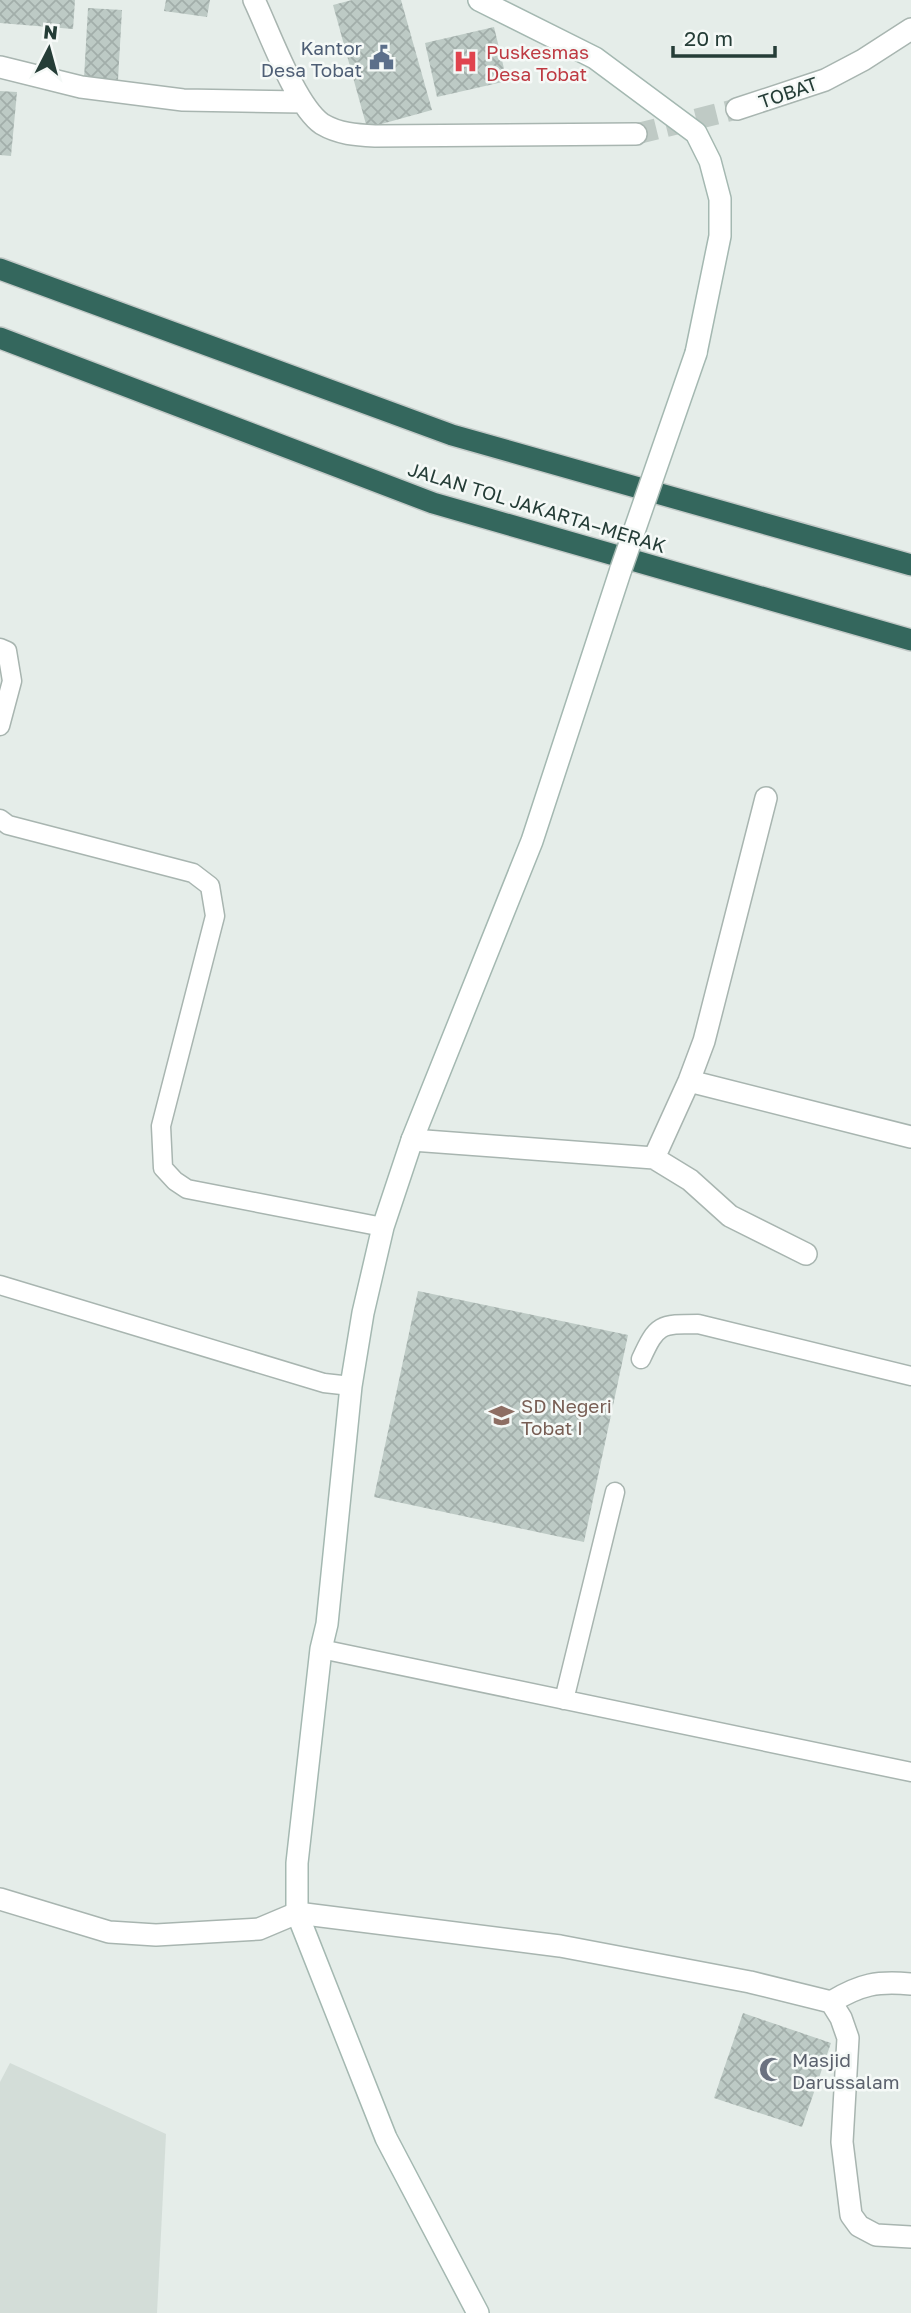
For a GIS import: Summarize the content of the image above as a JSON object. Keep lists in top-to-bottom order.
{
  "streets": {
    "highway": ["JALAN TOL JAKARTA–MERAK"],
    "street": ["TOBAT"]
  },
  "places": {
    "public building": ["Kantor Desa Tobat"],
    "hospital": ["Puskesmas Desa Tobat"],
    "school or university": ["SD Negeri Tobat I"],
    "mosque": ["Masjid Darussalam"]
  },
  "scale_bar": "20 m",
  "north": "top"
}
